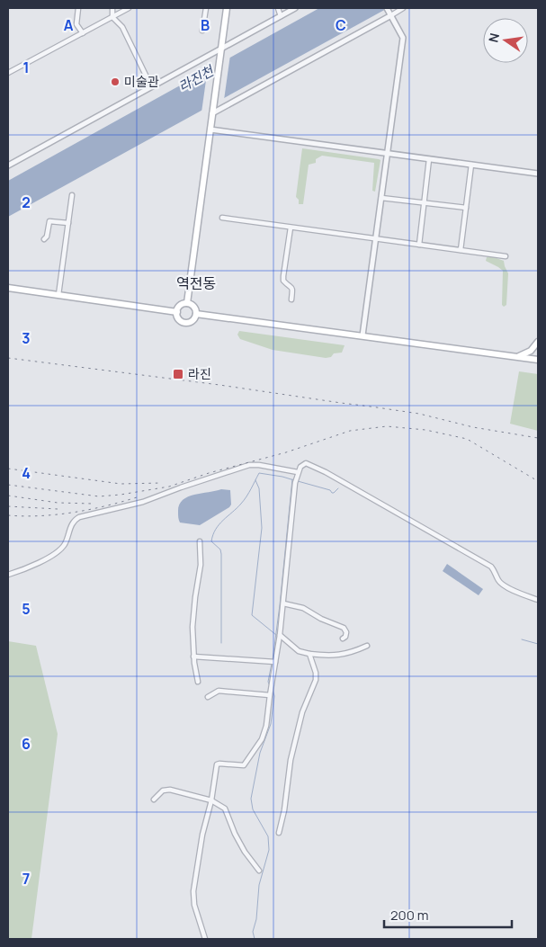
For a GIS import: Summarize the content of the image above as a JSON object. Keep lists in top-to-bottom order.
{
  "districts": ["역전동"],
  "water": ["라진천"],
  "places": {
    "other": ["미술관"],
    "transit": ["라진"]
  },
  "scale_bar": "200 m",
  "north": "left",
  "grid": {
    "columns": ["A", "B", "C"],
    "rows": [
      "1",
      "2",
      "3",
      "4",
      "5",
      "6",
      "7"
    ]
  }
}
